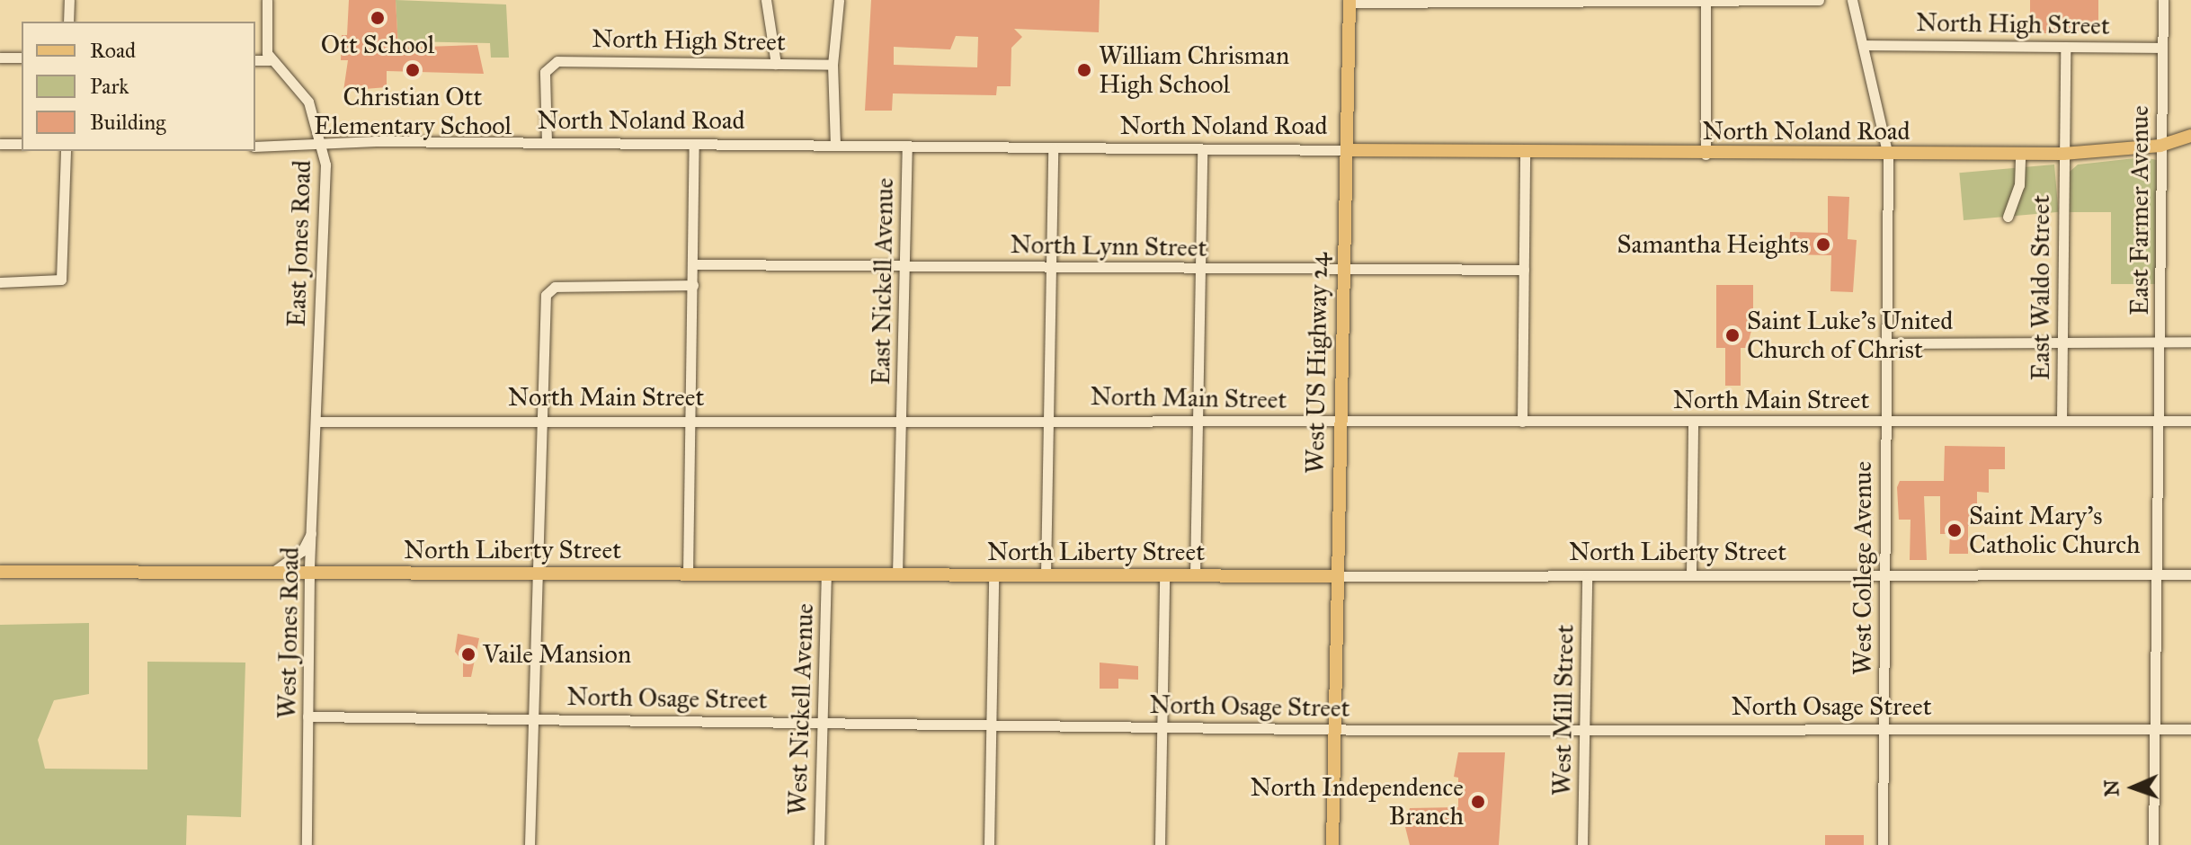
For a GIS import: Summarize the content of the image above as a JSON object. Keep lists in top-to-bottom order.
{
  "streets": {
    "main road": ["North Noland Road", "West US Highway 24", "North Liberty Street"],
    "street": [
      "North High Street",
      "East Farmer Avenue",
      "East Jones Road",
      "North Lynn Street",
      "East Nickell Avenue",
      "East Waldo Street",
      "North Main Street",
      "West College Avenue",
      "West Jones Road",
      "North Osage Street",
      "West Nickell Avenue",
      "West Mill Street"
    ]
  },
  "crossings": [
    ["North High Street", "North Noland Road"],
    ["North High Street", "East Farmer Avenue"],
    ["North High Street", "East Waldo Street"],
    ["North High Street", "West College Avenue"],
    ["North Noland Road", "East Farmer Avenue"],
    ["North Noland Road", "East Jones Road"],
    ["North Noland Road", "East Nickell Avenue"],
    ["North Noland Road", "East Waldo Street"],
    ["North Noland Road", "West US Highway 24"],
    ["North Noland Road", "West College Avenue"],
    ["East Farmer Avenue", "North Main Street"],
    ["East Farmer Avenue", "North Liberty Street"],
    ["East Farmer Avenue", "North Osage Street"],
    ["East Jones Road", "North Main Street"],
    ["East Jones Road", "West Jones Road"],
    ["North Lynn Street", "East Nickell Avenue"],
    ["North Lynn Street", "West US Highway 24"],
    ["East Nickell Avenue", "North Main Street"],
    ["East Waldo Street", "North Main Street"],
    ["West US Highway 24", "North Main Street"],
    ["West US Highway 24", "North Liberty Street"],
    ["West US Highway 24", "North Osage Street"],
    ["North Main Street", "West College Avenue"],
    ["North Main Street", "West Jones Road"],
    ["North Liberty Street", "West College Avenue"],
    ["North Liberty Street", "West Jones Road"],
    ["North Liberty Street", "West Nickell Avenue"],
    ["North Liberty Street", "West Mill Street"],
    ["West College Avenue", "North Osage Street"],
    ["West Jones Road", "North Osage Street"],
    ["North Osage Street", "West Nickell Avenue"],
    ["North Osage Street", "West Mill Street"]
  ],
  "places": [
    "Ott School",
    "Christian Ott Elementary School",
    "William Chrisman High School",
    "Samantha Heights",
    "Saint Luke's United Church of Christ",
    "Saint Mary's Catholic Church",
    "Vaile Mansion",
    "North Independence Branch"
  ],
  "legend": ["Road", "Park", "Building"],
  "north": "left"
}
